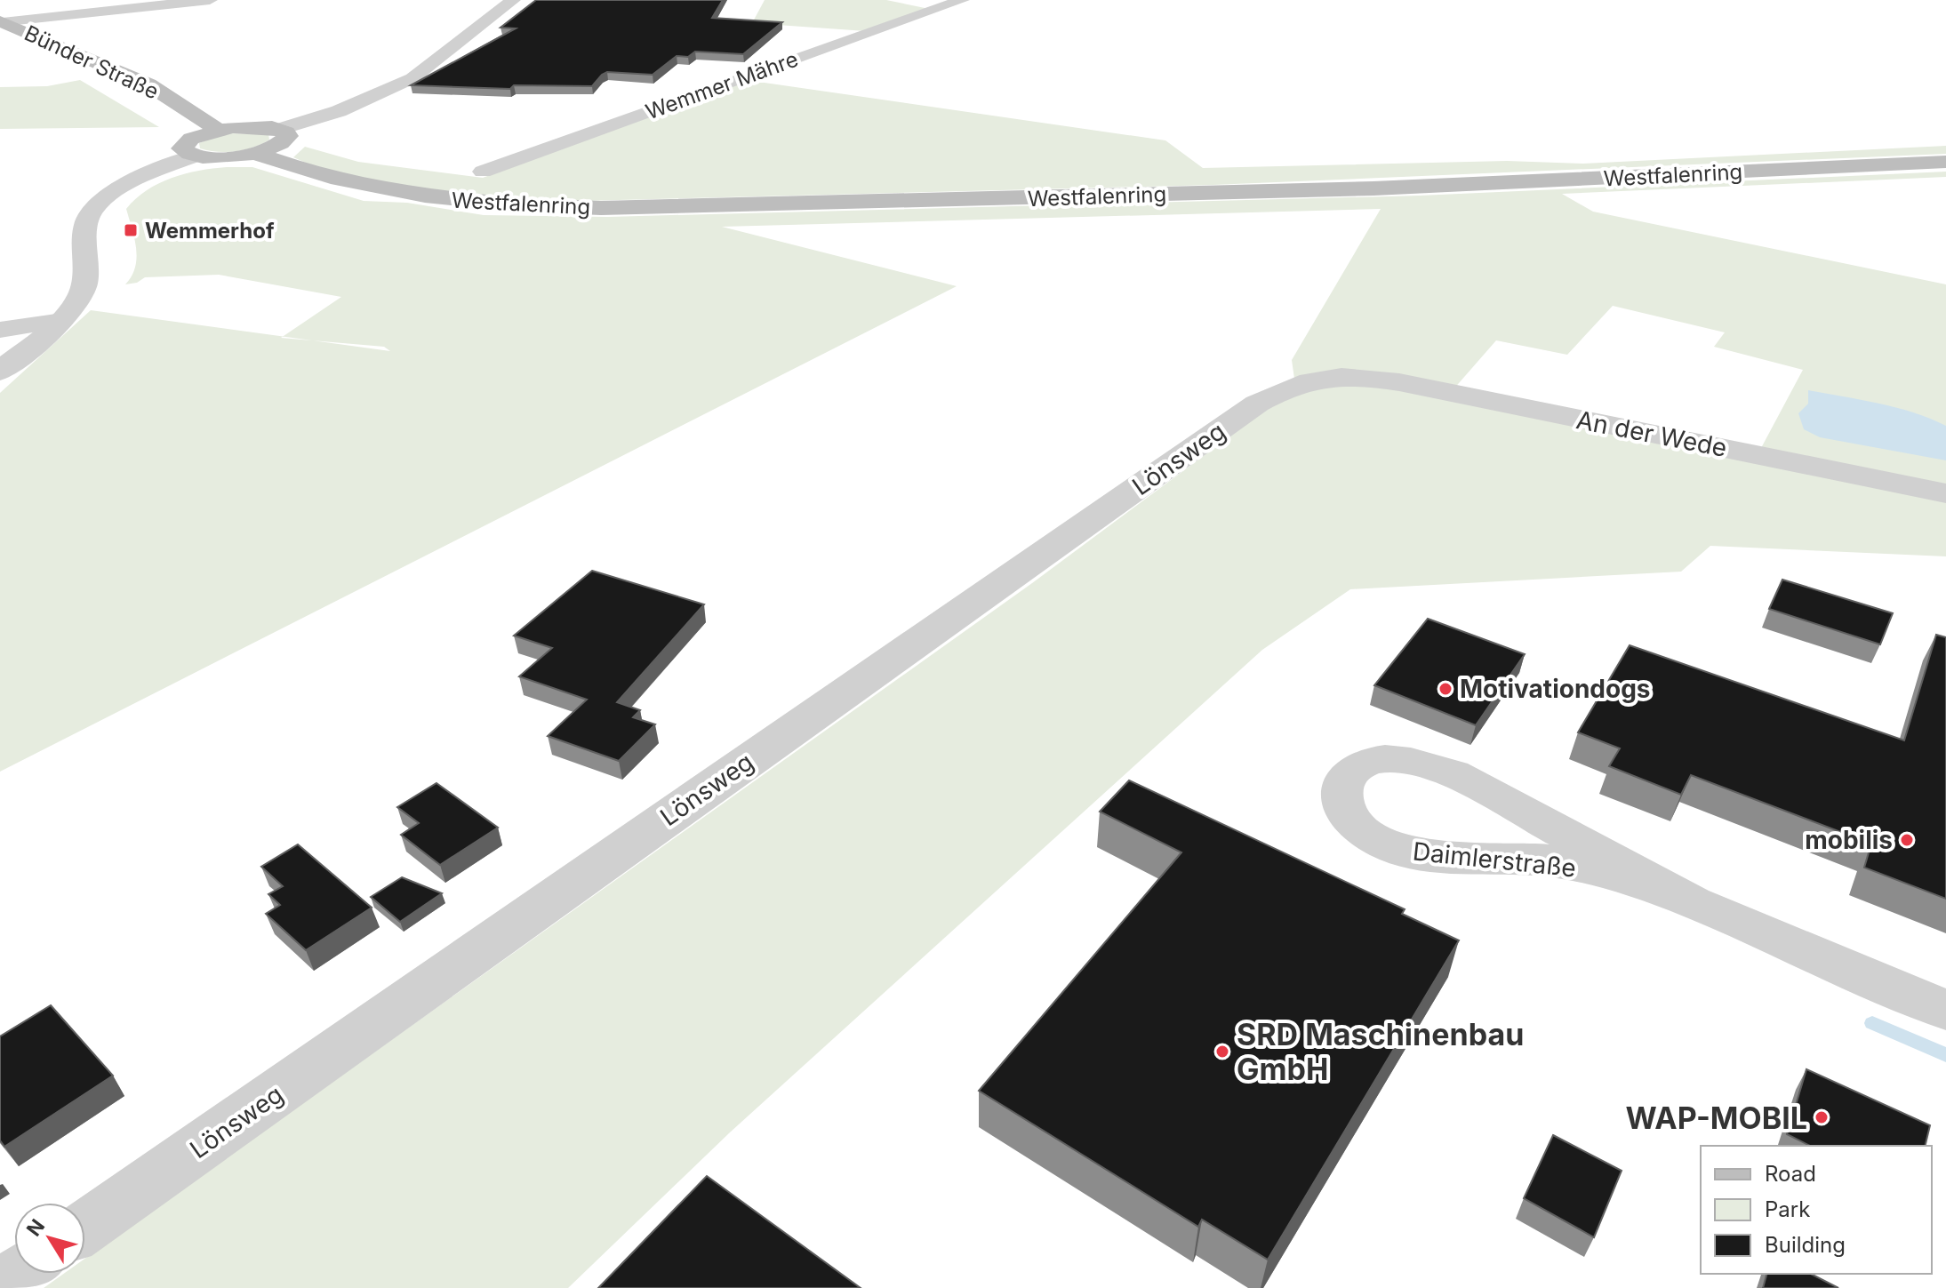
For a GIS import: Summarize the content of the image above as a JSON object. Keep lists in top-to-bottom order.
{
  "streets": {
    "main road": ["Bünder Straße", "Westfalenring"],
    "street": [
      "Wemmer Mähre",
      "An der Wede",
      "Lönsweg",
      "Daimlerstraße"
    ]
  },
  "crossings": [
    ["An der Wede", "Lönsweg"]
  ],
  "places": {
    "transit": ["Wemmerhof"],
    "other": [
      "Motivationdogs",
      "mobilis",
      "SRD Maschinenbau GmbH",
      "WAP-MOBIL"
    ]
  },
  "legend": ["Road", "Park", "Building"],
  "north": "top left"
}
